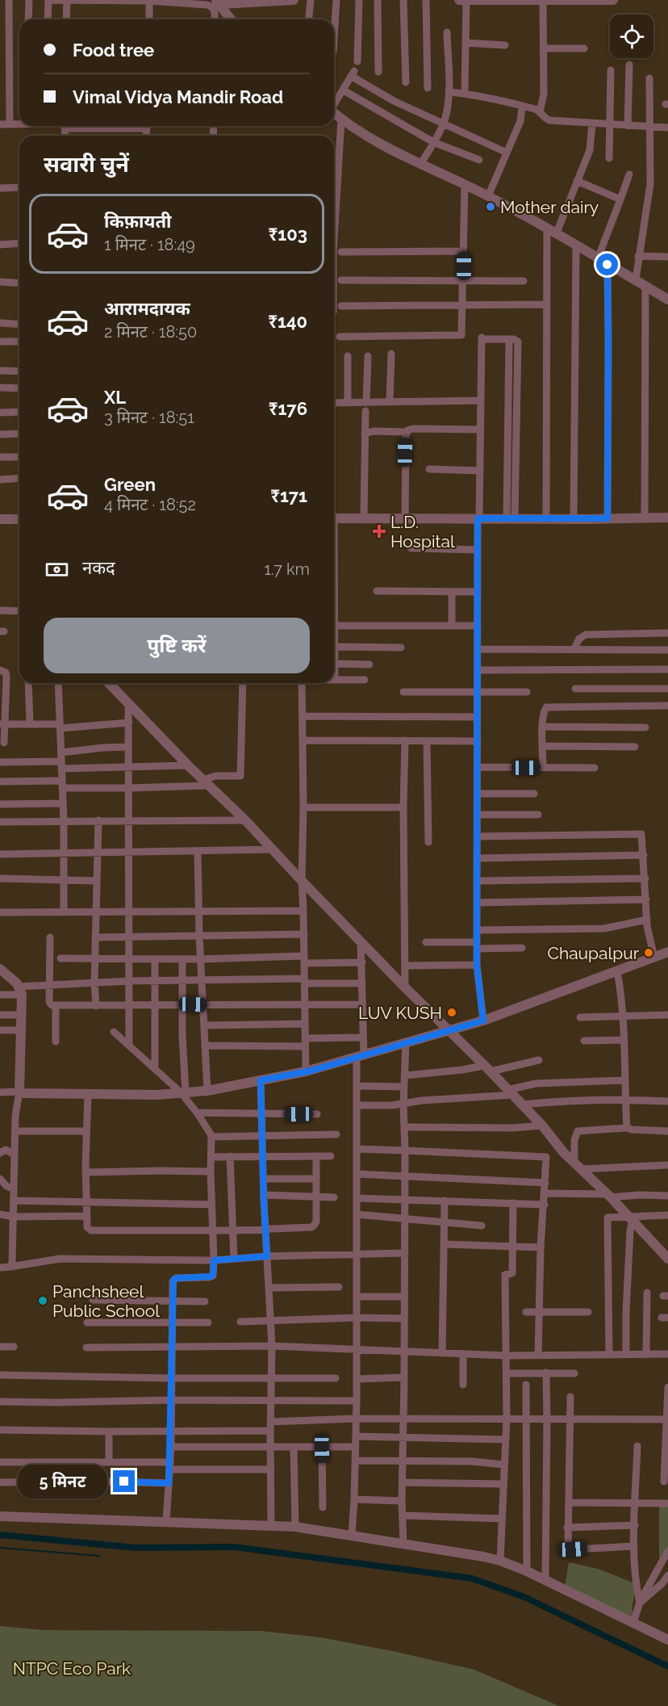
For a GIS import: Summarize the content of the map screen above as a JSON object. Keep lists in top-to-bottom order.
{
  "parks": ["NTPC Eco Park"],
  "places": {
    "other": [
      "Mother dairy",
      "Chaupalpur",
      "LUV KUSH",
      "Panchsheel Public School"
    ],
    "health": ["L.D. Hospital"]
  },
  "page": {
    "banner": ["Food tree", "Vimal Vidya Mandir Road"],
    "heading": "सवारी चुनें",
    "list": [
      {
        "name": "किफ़ायती",
        "note": "1 मिनट · 18:49",
        "value": "₹103"
      },
      {
        "name": "आरामदायक",
        "note": "2 मिनट · 18:50",
        "value": "₹140"
      },
      {
        "name": "XL",
        "note": "3 मिनट · 18:51",
        "value": "₹176"
      },
      {
        "name": "Green",
        "note": "4 मिनट · 18:52",
        "value": "₹171"
      }
    ],
    "pay": ["नकद", "1.7 km"],
    "buttons": "पुष्टि करें",
    "bubble": "5 मिनट"
  }
}
